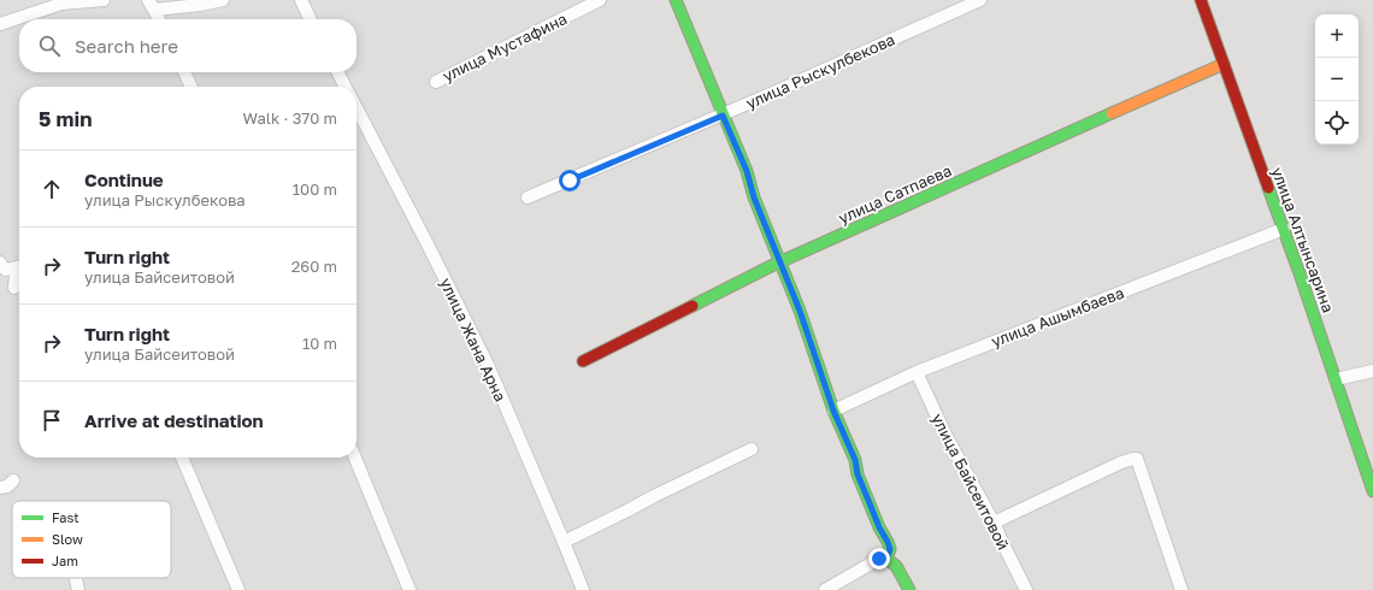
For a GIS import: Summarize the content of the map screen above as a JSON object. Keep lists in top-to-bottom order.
{
  "streets": {
    "street": [
      "улица Мустафина",
      "улица Рыскулбекова",
      "улица Сатпаева",
      "улица Алтынсарина",
      "улица Ашымбаева",
      "улица Жана Арна",
      "улица Байсеитовой"
    ]
  },
  "crossings": [
    ["улица Сатпаева", "улица Алтынсарина"],
    ["улица Алтынсарина", "улица Ашымбаева"],
    ["улица Ашымбаева", "улица Байсеитовой"]
  ],
  "legend": ["Fast", "Slow", "Jam"],
  "page": {
    "map_buttons": ["+", "−"],
    "search": "Search here",
    "heading": ["5 min", "Walk · 370 m"],
    "list": [
      ["Continue", "улица Рыскулбекова", "100 m"],
      ["Turn right", "улица Байсеитовой", "260 m"],
      ["Turn right", "улица Байсеитовой", "10 m"],
      "Arrive at destination"
    ]
  }
}
